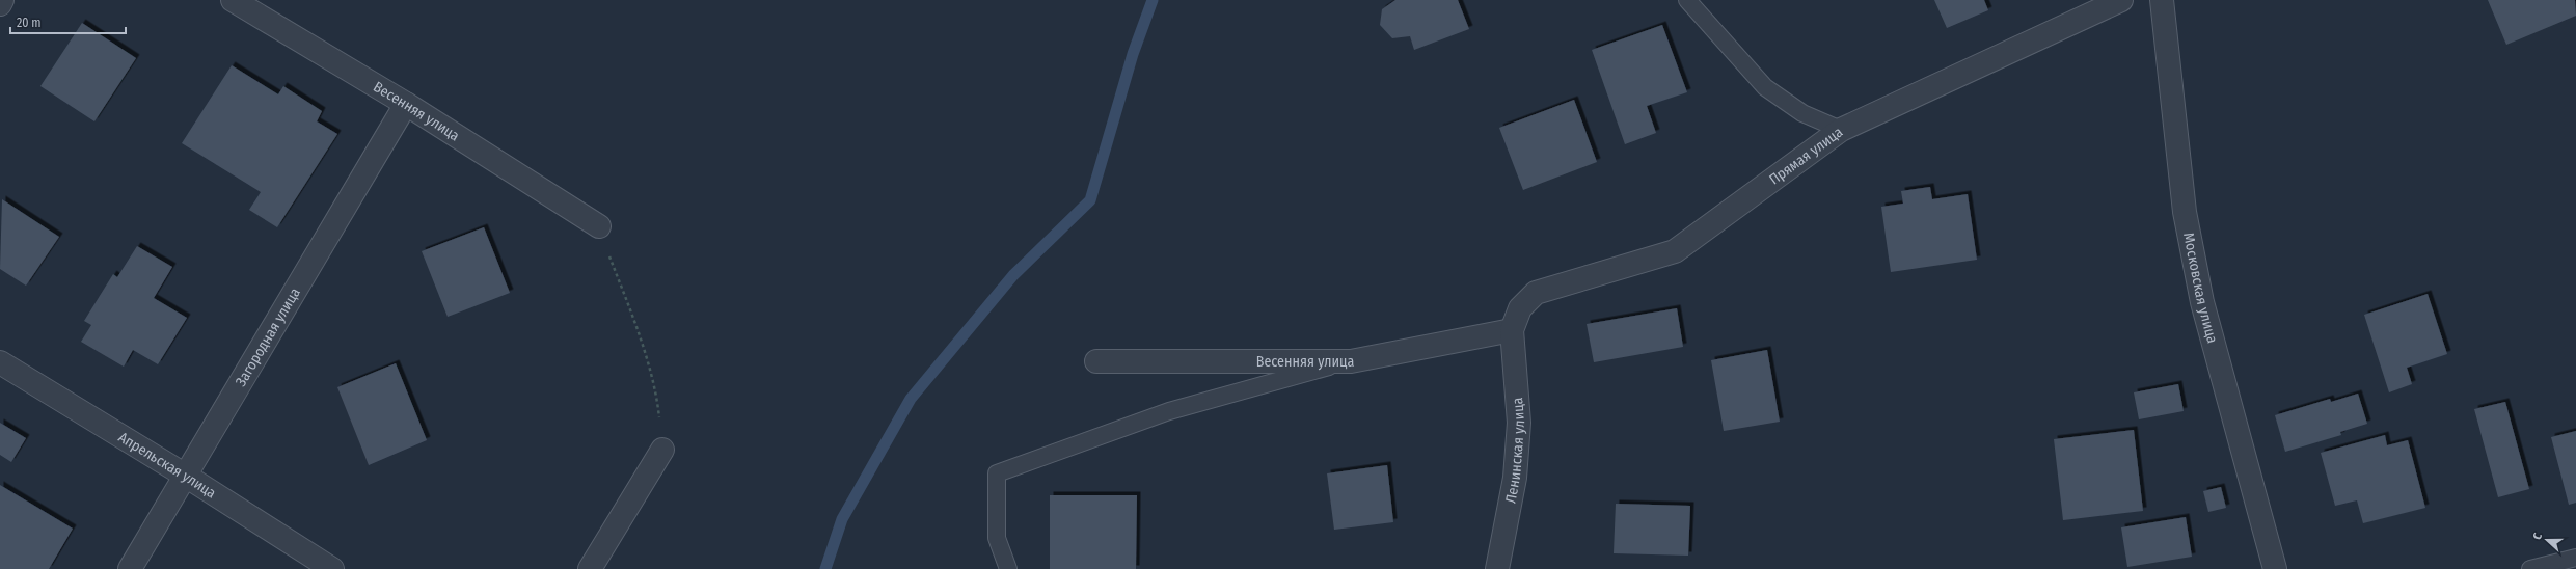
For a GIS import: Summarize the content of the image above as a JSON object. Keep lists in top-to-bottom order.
{
  "streets": {
    "street": [
      "Весенняя улица",
      "Прямая улица",
      "Московская улица",
      "Загородная улица",
      "Ленинская улица",
      "Апрельская улица"
    ]
  },
  "crossings": [
    ["Весенняя улица", "Прямая улица"],
    ["Весенняя улица", "Загородная улица"],
    ["Весенняя улица", "Ленинская улица"],
    ["Прямая улица", "Ленинская улица"],
    ["Загородная улица", "Апрельская улица"]
  ],
  "scale_bar": "20 m",
  "north": "left"
}
